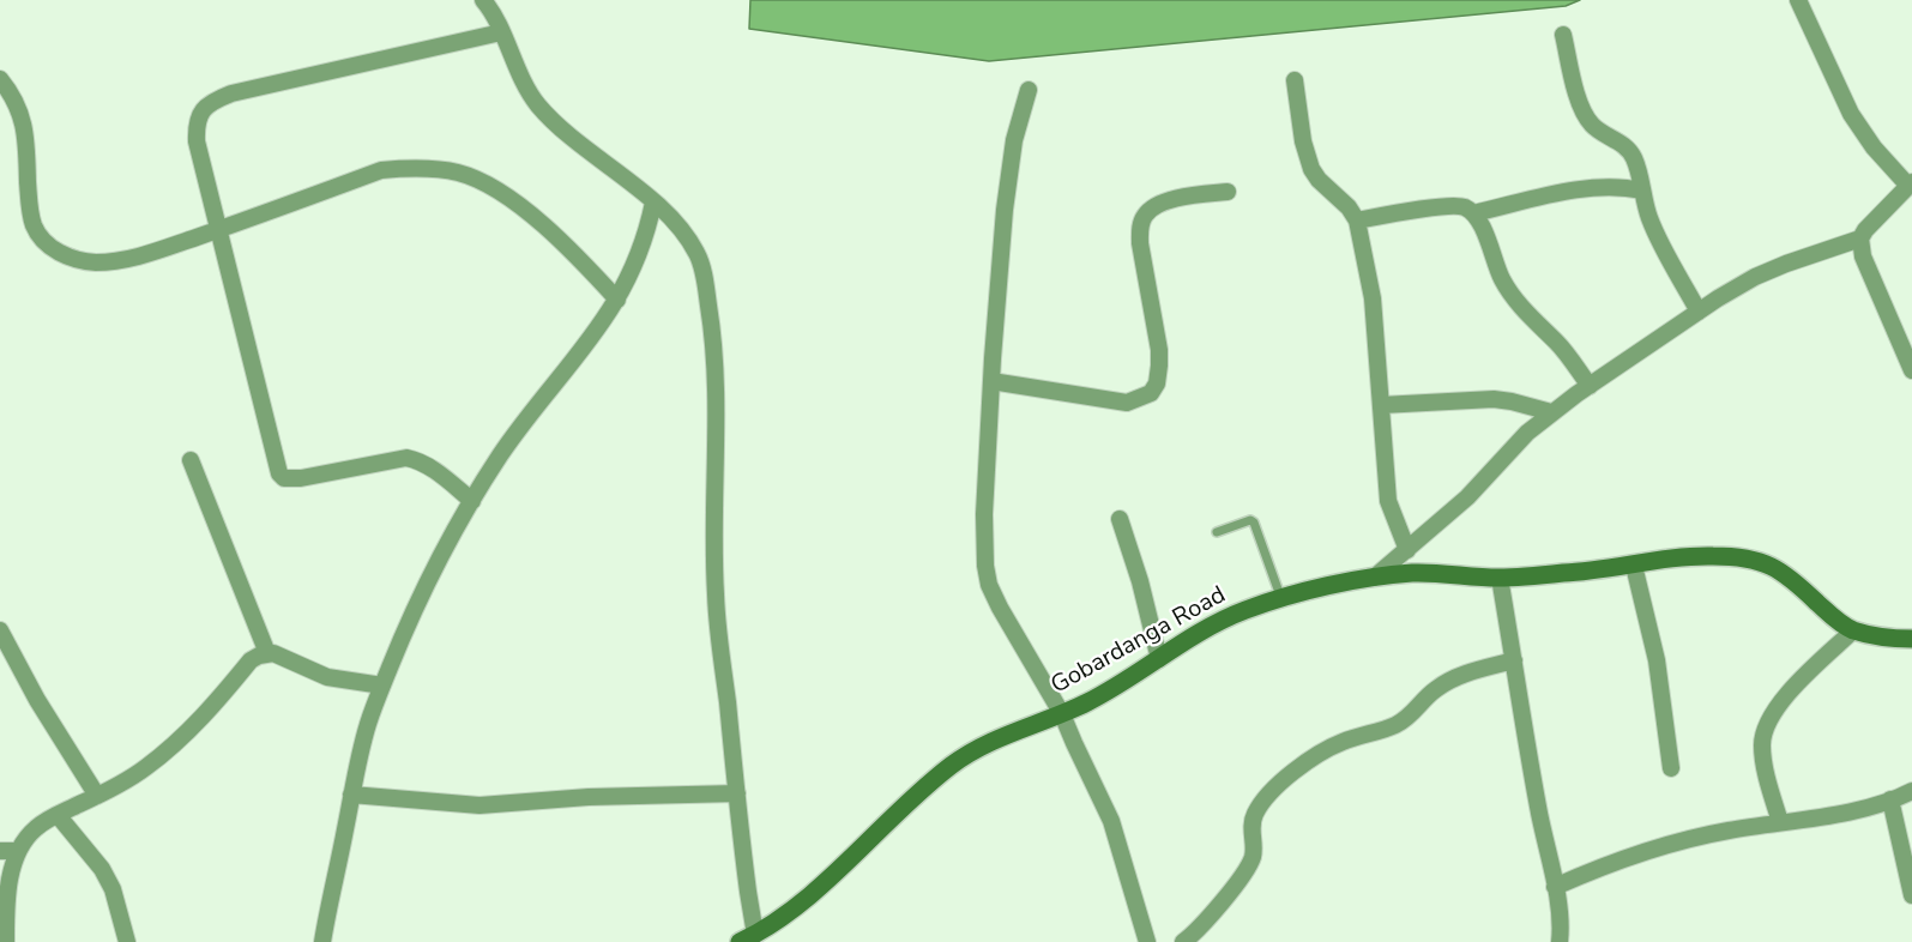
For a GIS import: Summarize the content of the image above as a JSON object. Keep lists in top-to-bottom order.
{
  "streets": {
    "main road": ["Gobardanga Road"]
  }
}
